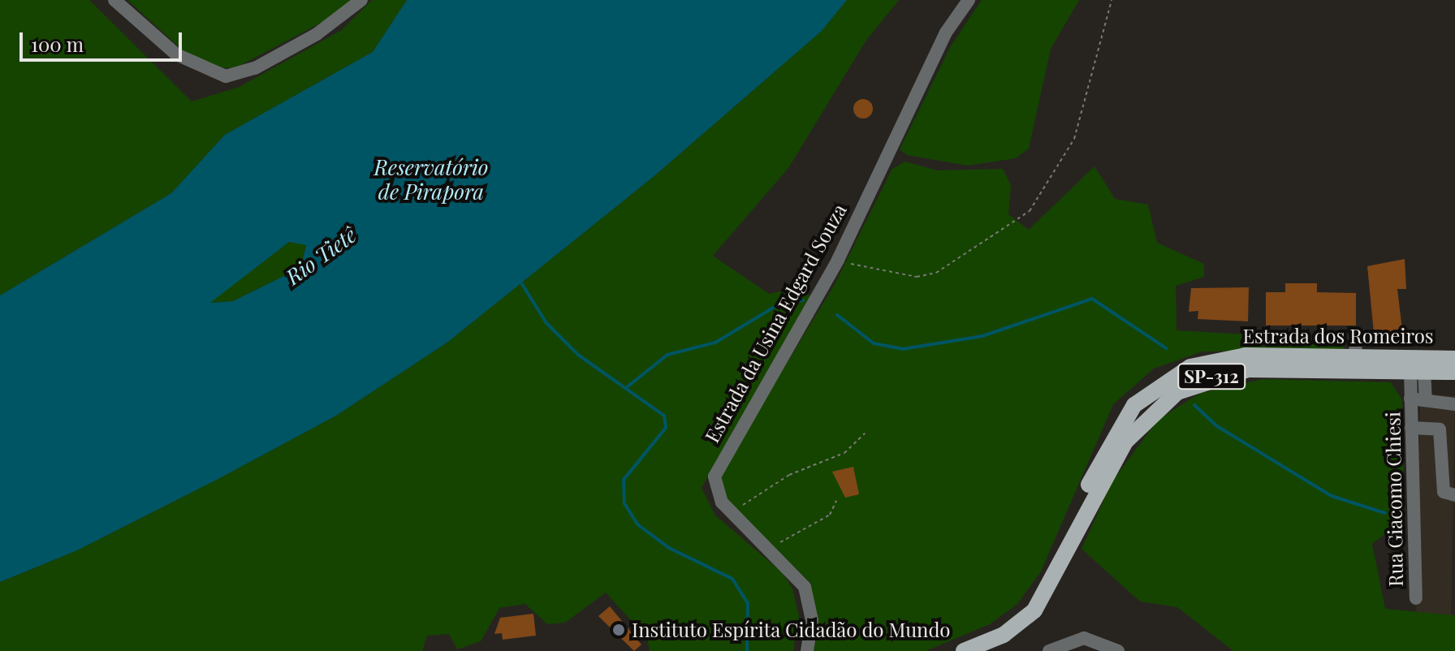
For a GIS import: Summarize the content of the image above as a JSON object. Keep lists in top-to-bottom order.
{
  "streets": {
    "main road": ["Estrada dos Romeiros", "SP-312"],
    "lane": ["Estrada da Usina Edgard Souza", "Rua Giacomo Chiesi"]
  },
  "crossings": [
    ["Estrada dos Romeiros", "Rua Giacomo Chiesi"]
  ],
  "water": ["Reservatório de Pirapora", "Rio Tietê"],
  "places": ["Instituto Espírita Cidadão do Mundo"],
  "scale_bar": "100 m"
}
